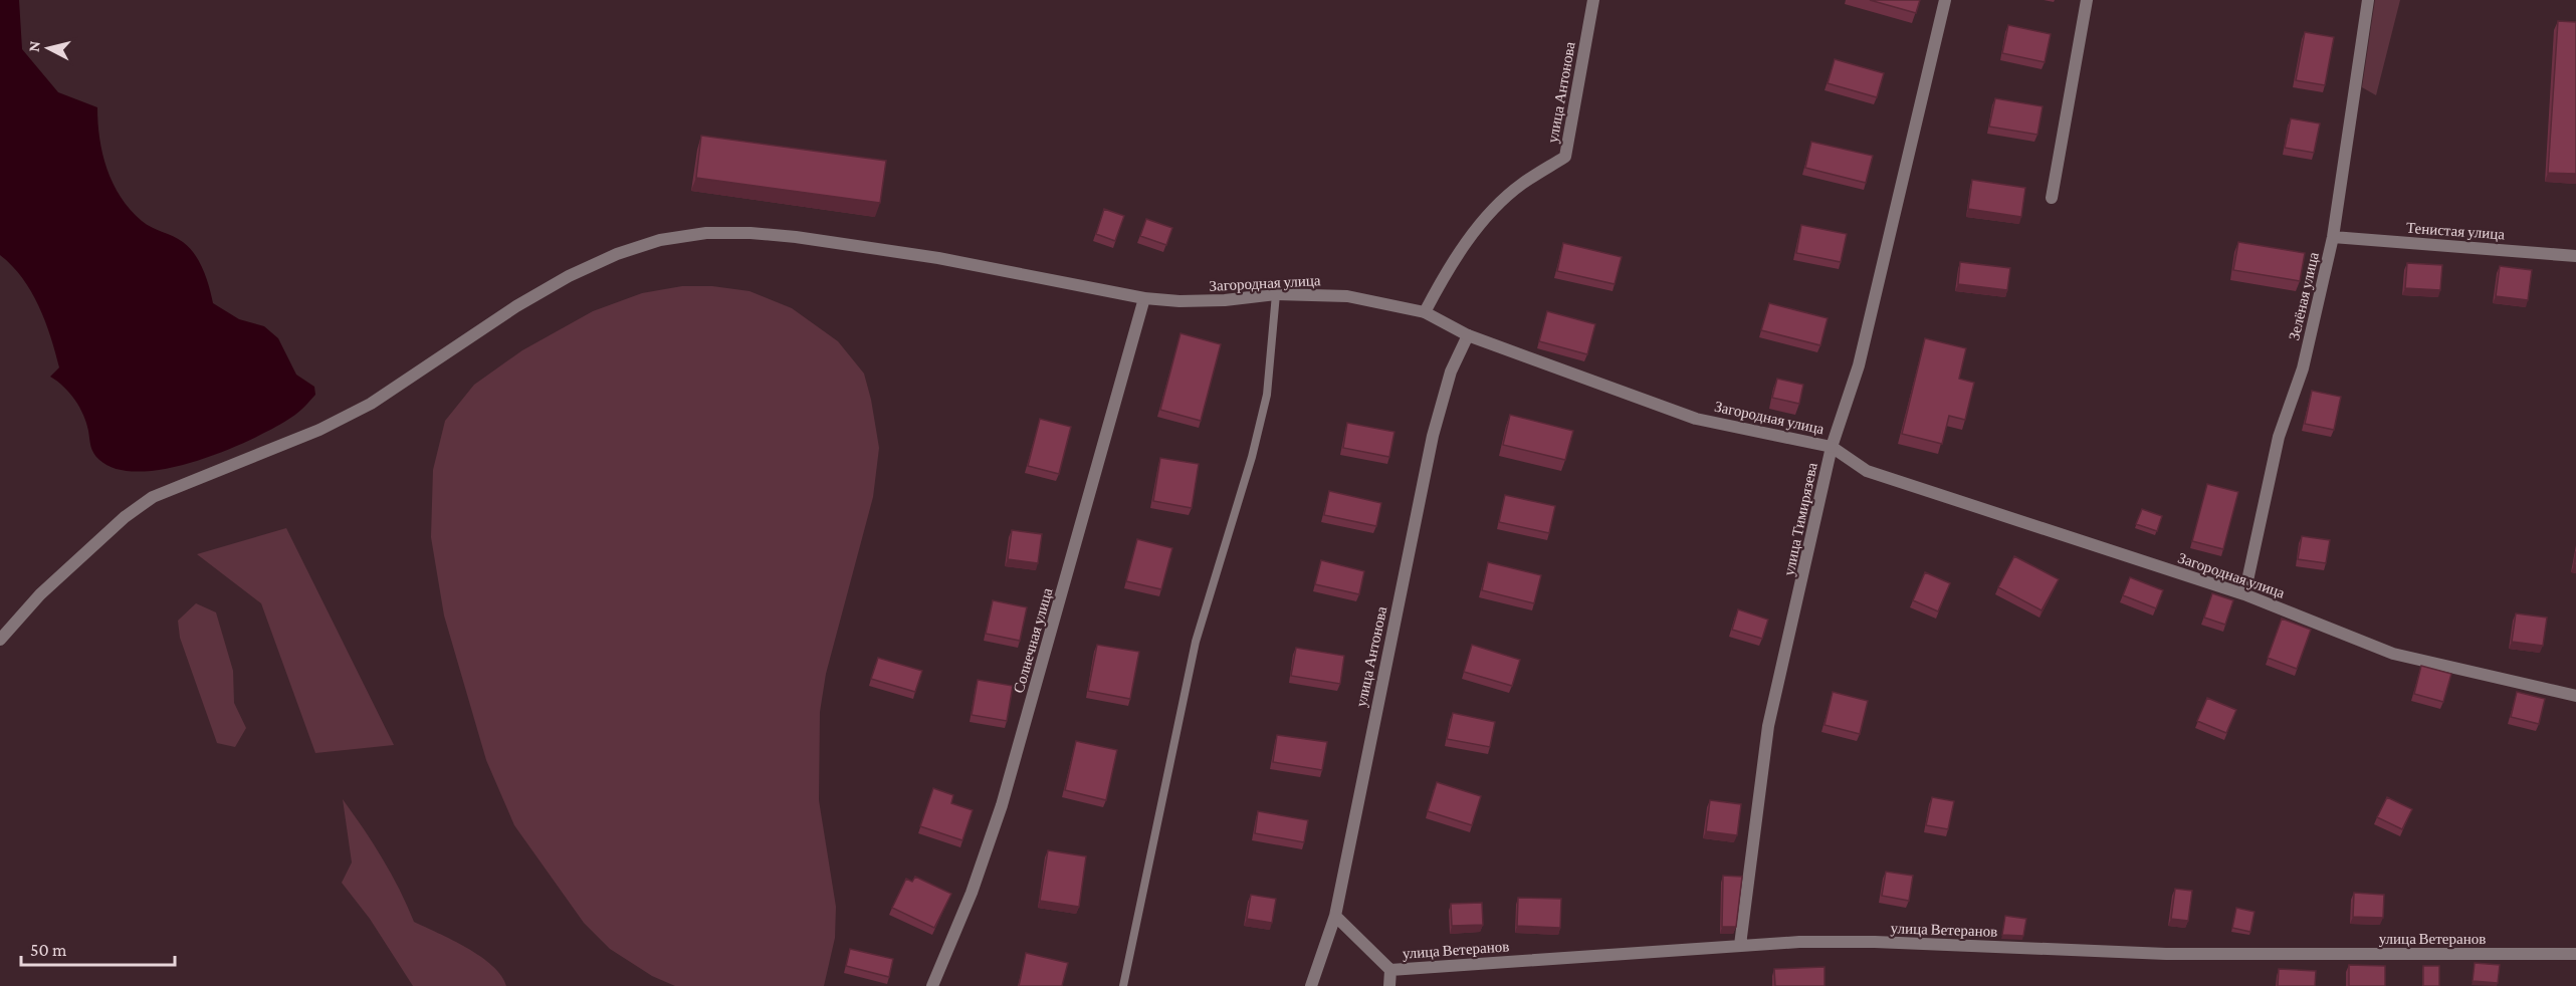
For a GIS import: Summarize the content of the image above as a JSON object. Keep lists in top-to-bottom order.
{
  "streets": {
    "street": [
      "улица Антонова",
      "Тенистая улица",
      "Загородная улица",
      "Зелёная улица",
      "улица Тимирязева",
      "Солнечная улица",
      "улица Ветеранов"
    ]
  },
  "crossings": [
    ["улица Антонова", "Загородная улица"],
    ["улица Антонова", "улица Ветеранов"],
    ["Тенистая улица", "Зелёная улица"],
    ["Загородная улица", "Зелёная улица"],
    ["Загородная улица", "улица Тимирязева"],
    ["Загородная улица", "Солнечная улица"],
    ["улица Тимирязева", "улица Ветеранов"]
  ],
  "scale_bar": "50 m",
  "north": "left"
}
